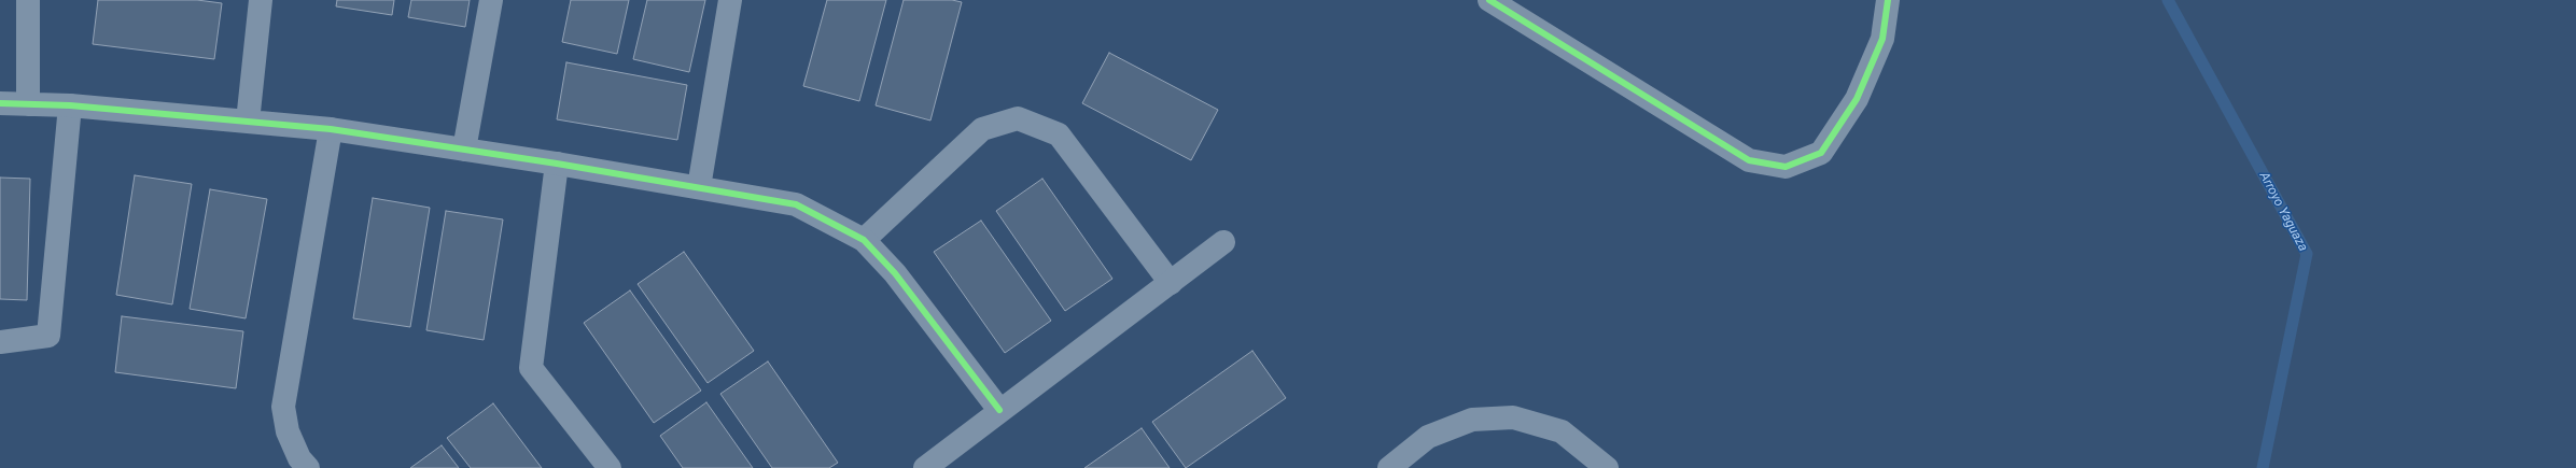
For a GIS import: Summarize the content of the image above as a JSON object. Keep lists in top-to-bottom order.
{
  "water": ["Arroyo Yaguaza"]
}
